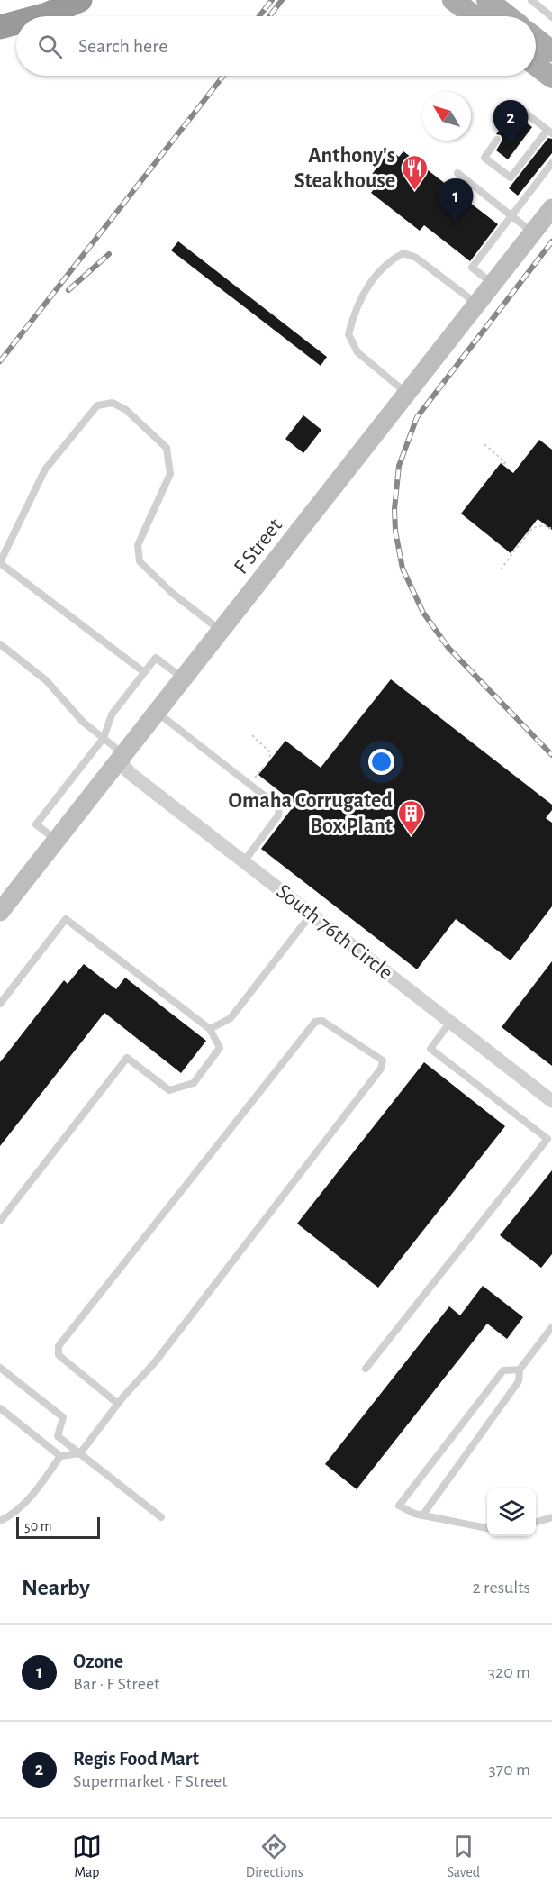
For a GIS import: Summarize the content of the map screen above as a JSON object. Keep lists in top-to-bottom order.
{
  "streets": {
    "street": ["F Street", "South 76th Circle"]
  },
  "crossings": [
    ["F Street", "South 76th Circle"]
  ],
  "places": {
    "restaurant": ["Anthony's Steakhouse"],
    "building": ["Omaha Corrugated Box Plant"]
  },
  "scale_bar": "50 m",
  "north": "top left",
  "page": {
    "search": "Search here",
    "pins": ["2", "1"],
    "scale": "50 m",
    "heading": ["Nearby", "2 results"],
    "list": [
      {
        "mark": "1",
        "name": "Ozone",
        "note": "Bar · F Street",
        "value": "320 m"
      },
      {
        "mark": "2",
        "name": "Regis Food Mart",
        "note": "Supermarket · F Street",
        "value": "370 m"
      }
    ],
    "nav": ["Map", "Directions", "Saved"]
  }
}
